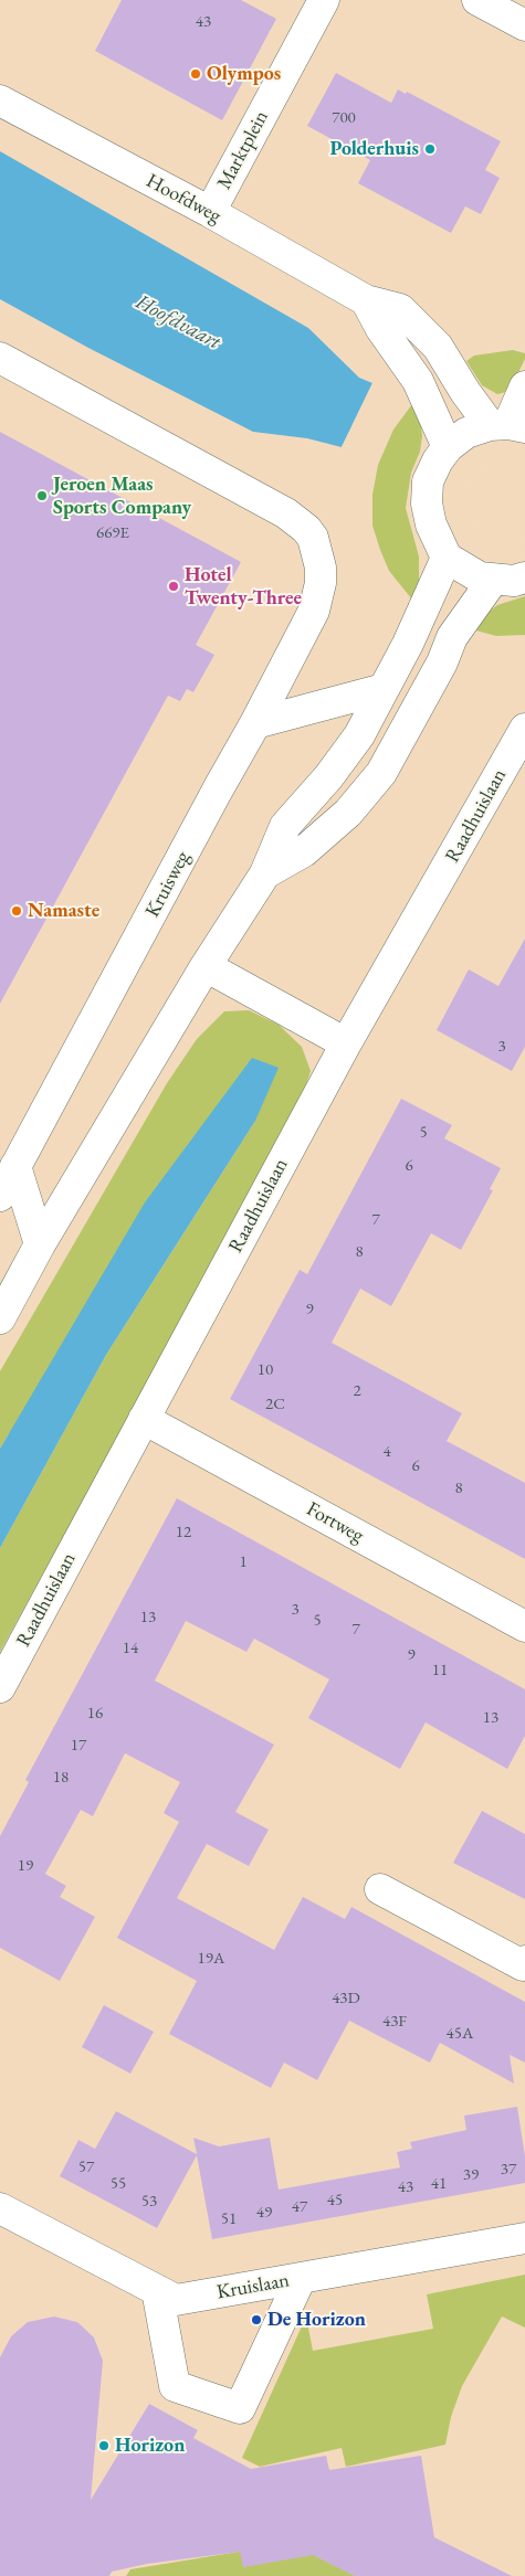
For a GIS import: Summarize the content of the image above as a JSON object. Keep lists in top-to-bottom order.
{
  "streets": {
    "street": [
      "Marktplein",
      "Hoofdweg",
      "Raadhuislaan",
      "Kruisweg",
      "Fortweg",
      "Kruislaan"
    ]
  },
  "crossings": [
    ["Marktplein", "Hoofdweg"],
    ["Raadhuislaan", "Fortweg"]
  ],
  "water": ["Hoofdvaart"],
  "places": [
    "Olympos",
    "Polderhuis",
    "Jeroen Maas Sports Company",
    "Hotel Twenty-Three",
    "Namaste",
    "De Horizon",
    "Horizon"
  ],
  "house_numbers": [
    "43",
    "700",
    "669E",
    "3",
    "5",
    "6",
    "7",
    "8",
    "9",
    "10",
    "2",
    "2C",
    "4",
    "6",
    "8",
    "12",
    "1",
    "3",
    "13",
    "5",
    "7",
    "14",
    "9",
    "11",
    "16",
    "13",
    "17",
    "18",
    "19",
    "19A",
    "43D",
    "43F",
    "45A",
    "57",
    "37",
    "39",
    "55",
    "41",
    "43",
    "45",
    "53",
    "47",
    "49",
    "51"
  ]
}
